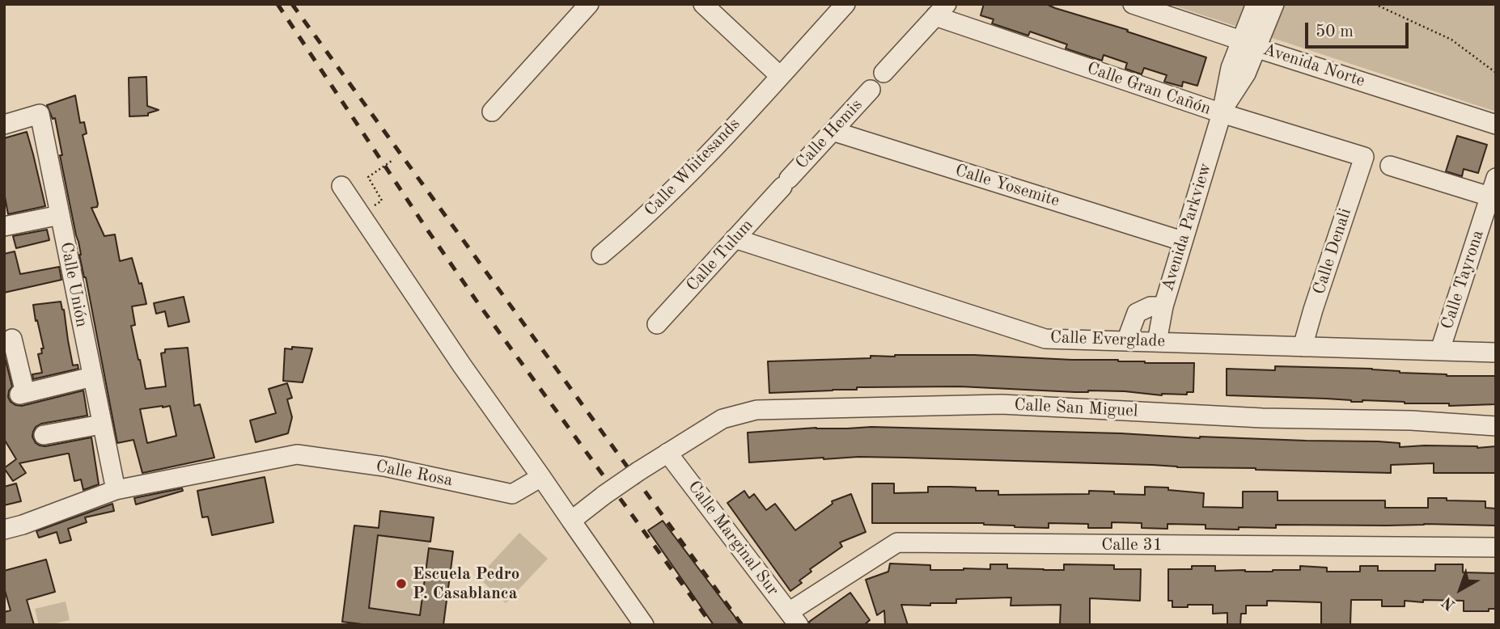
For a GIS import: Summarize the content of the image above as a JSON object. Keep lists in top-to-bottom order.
{
  "streets": {
    "street": [
      "Avenida Norte",
      "Calle Gran Cañón",
      "Calle Hemis",
      "Calle Whitesands",
      "Calle Yosemite",
      "Avenida Parkview",
      "Calle Denali",
      "Calle Tulum",
      "Calle Tayrona",
      "Calle Unión",
      "Calle Everglade",
      "Calle San Miguel",
      "Calle Rosa",
      "Calle Marginal Sur",
      "Calle 31"
    ]
  },
  "crossings": [
    ["Avenida Norte", "Avenida Parkview"],
    ["Calle Gran Cañón", "Avenida Parkview"],
    ["Calle Gran Cañón", "Calle Denali"],
    ["Calle Hemis", "Calle Yosemite"],
    ["Calle Hemis", "Calle Tulum"],
    ["Calle Yosemite", "Avenida Parkview"],
    ["Avenida Parkview", "Calle Everglade"],
    ["Calle Denali", "Calle Everglade"],
    ["Calle Tulum", "Calle Everglade"],
    ["Calle Tayrona", "Calle Everglade"],
    ["Calle Unión", "Calle Rosa"],
    ["Calle San Miguel", "Calle Marginal Sur"],
    ["Calle Marginal Sur", "Calle 31"]
  ],
  "places": ["Escuela Pedro P. Casablanca"],
  "scale_bar": "50 m",
  "north": "bottom left"
}
